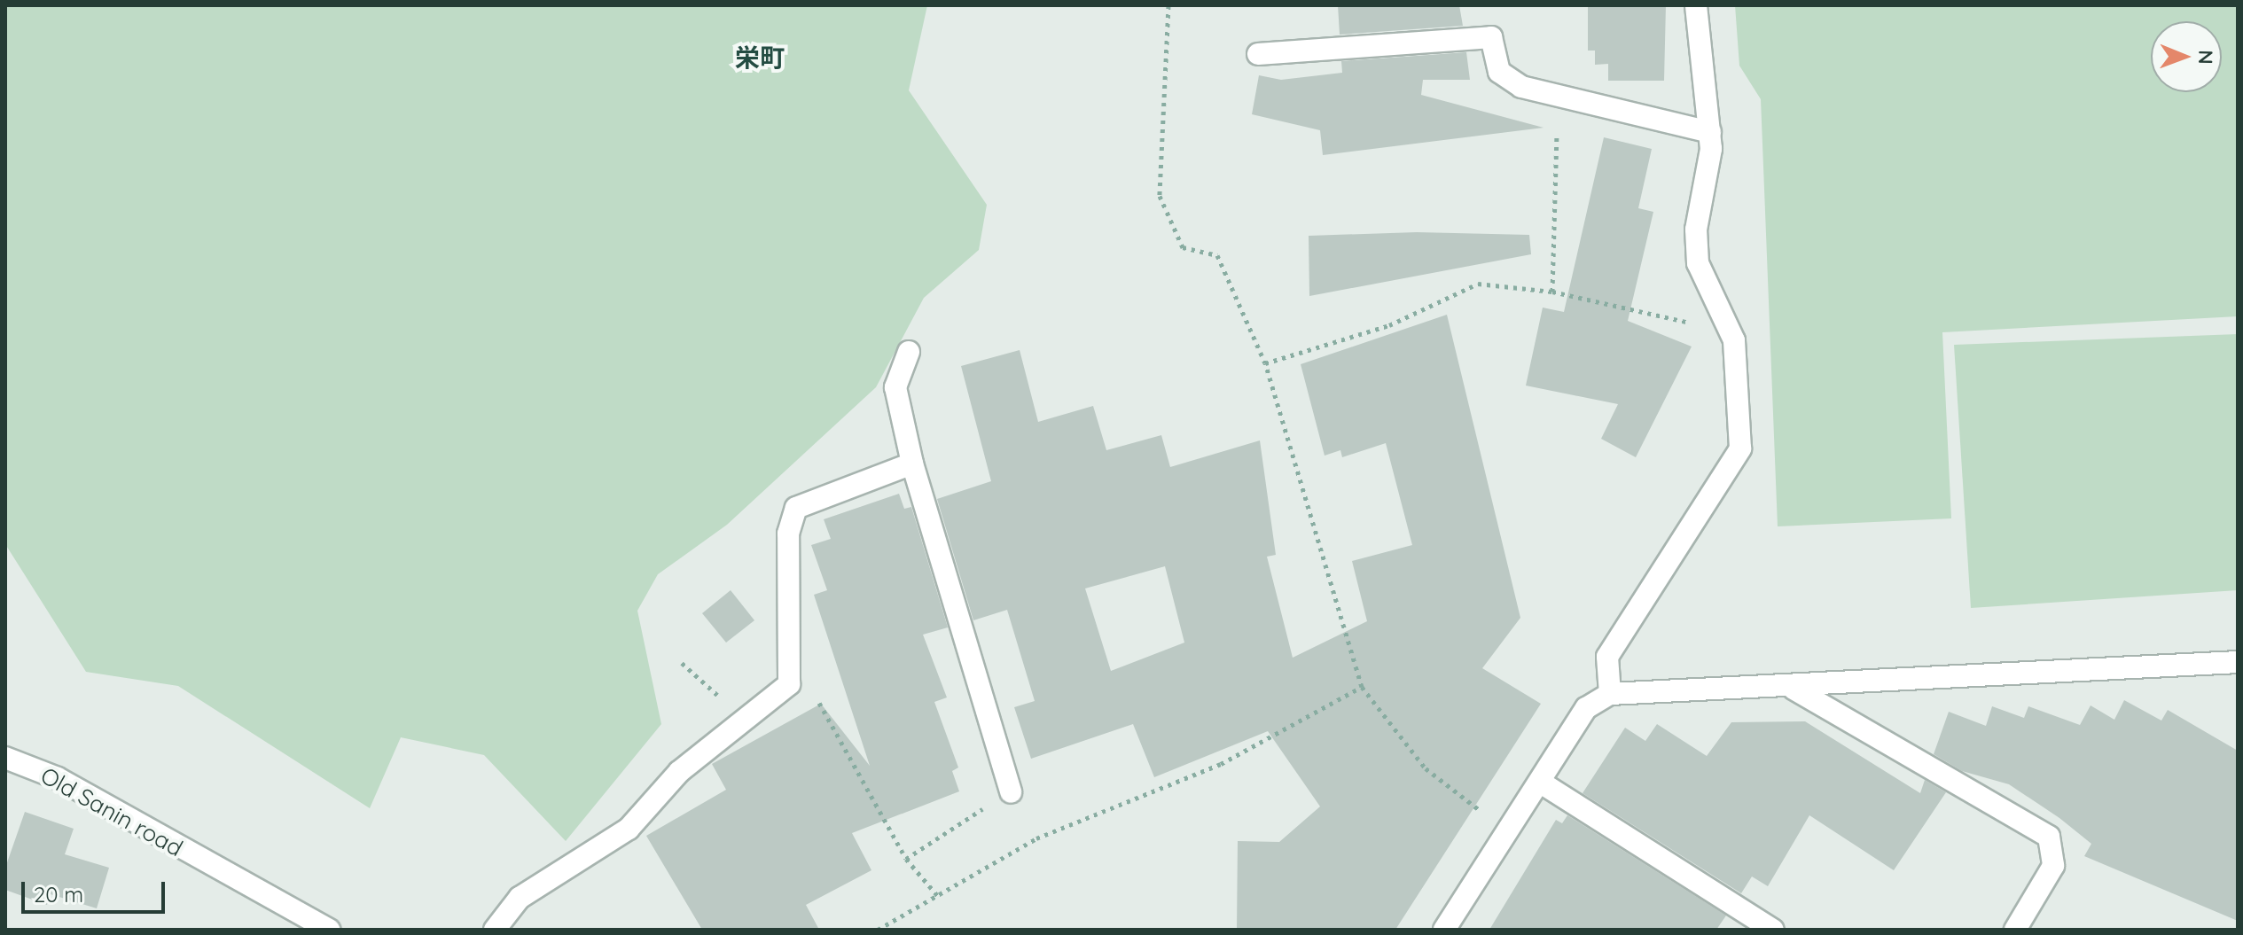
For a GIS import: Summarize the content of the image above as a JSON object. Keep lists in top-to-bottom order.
{
  "streets": {
    "street": ["Old Sanin road"]
  },
  "districts": ["栄町"],
  "scale_bar": "20 m",
  "north": "right"
}
